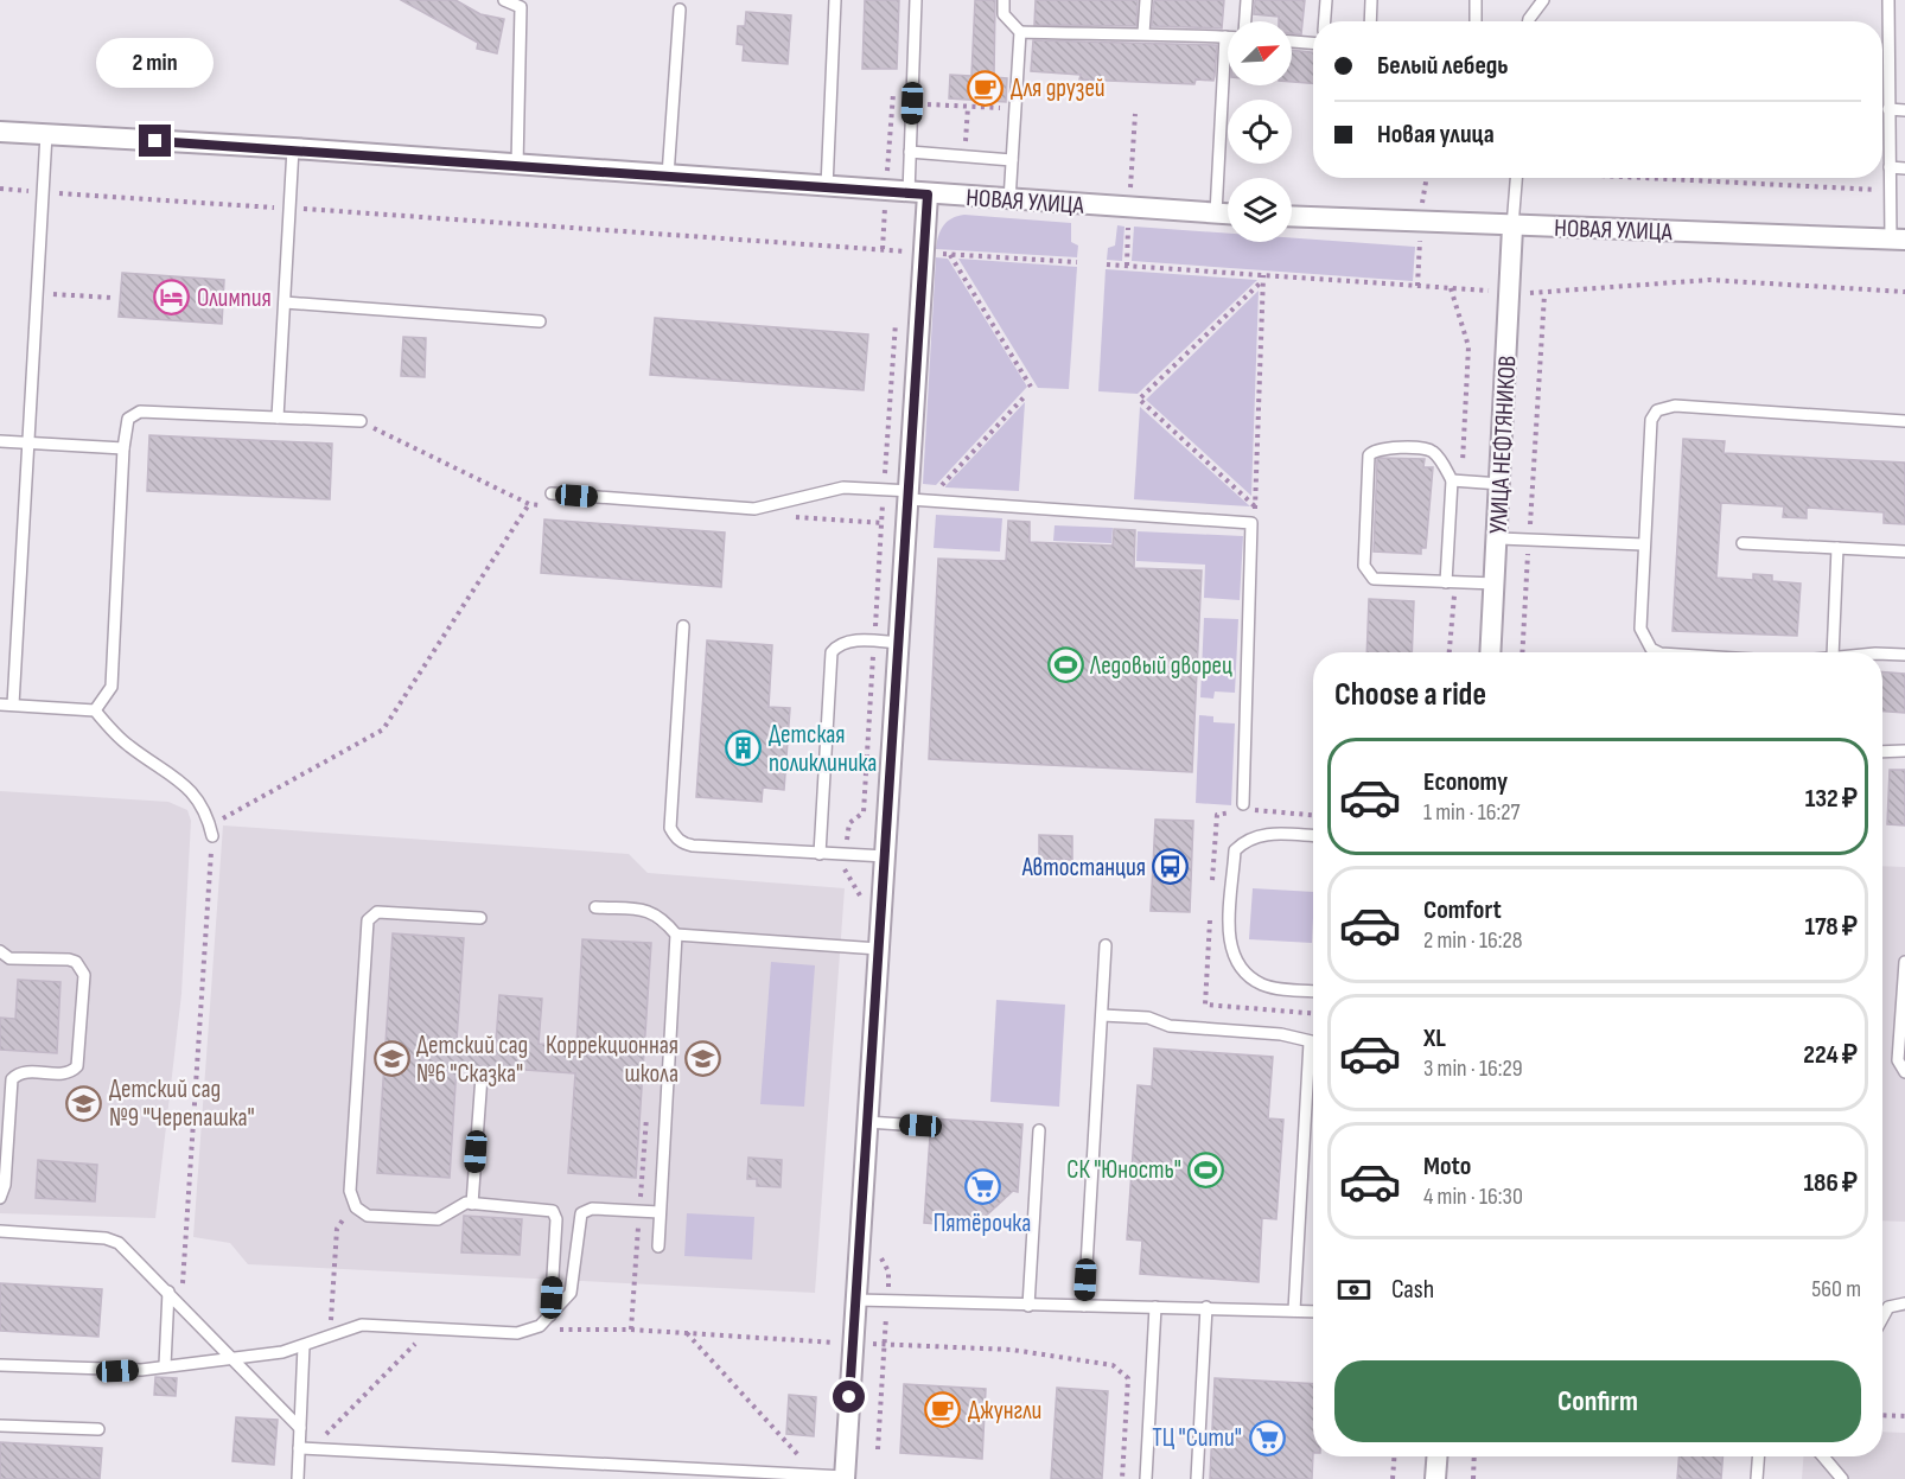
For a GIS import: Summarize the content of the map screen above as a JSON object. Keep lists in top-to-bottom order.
{
  "streets": {
    "street": ["НОВАЯ УЛИЦА", "УЛИЦА НЕФТЯНИКОВ"]
  },
  "crossings": [
    ["НОВАЯ УЛИЦА", "УЛИЦА НЕФТЯНИКОВ"]
  ],
  "places": {
    "cafe": ["Для друзей", "Джунгли"],
    "hotel": ["Олимпия"],
    "sports": ["Ледовый дворец", "СК \"Юность\""],
    "building": ["Детская поликлиника"],
    "bus stop": ["Автостанция"],
    "school or university": ["Детский сад №6 \"Сказка\"", "Коррекционная школа", "Детский сад №9 \"Черепашка\""],
    "supermarket": ["Пятёрочка", "ТЦ \"Сити\""]
  },
  "north": "top right",
  "page": {
    "banner": ["Белый лебедь", "Новая улица"],
    "bubble": "2 min",
    "heading": "Choose a ride",
    "list": [
      {
        "name": "Economy",
        "note": "1 min · 16:27",
        "value": "132 ₽"
      },
      {
        "name": "Comfort",
        "note": "2 min · 16:28",
        "value": "178 ₽"
      },
      {
        "name": "XL",
        "note": "3 min · 16:29",
        "value": "224 ₽"
      },
      {
        "name": "Moto",
        "note": "4 min · 16:30",
        "value": "186 ₽"
      }
    ],
    "pay": ["Cash", "560 m"],
    "buttons": "Confirm"
  }
}
